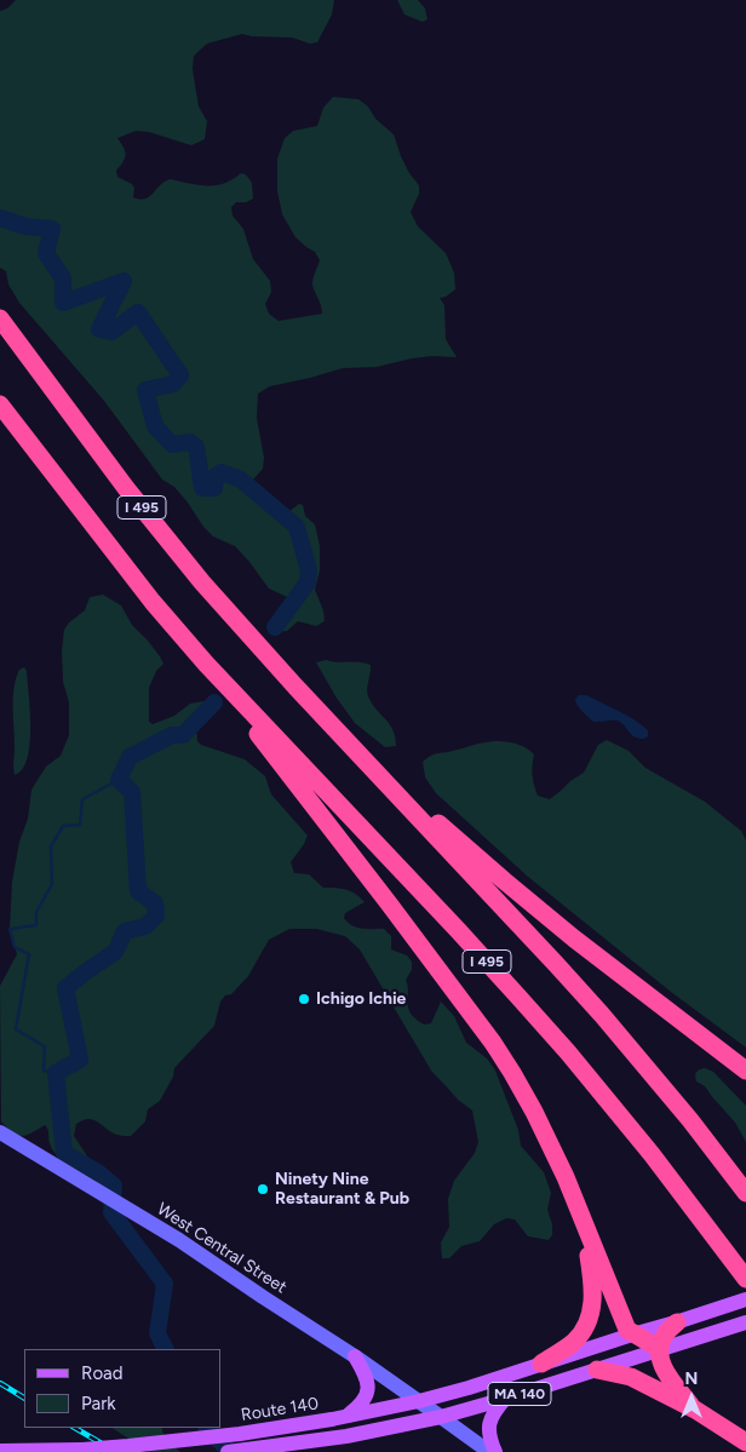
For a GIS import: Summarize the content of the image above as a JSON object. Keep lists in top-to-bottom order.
{
  "streets": {
    "highway": ["I 495"],
    "main road": ["MA 140", "Route 140"],
    "street": ["West Central Street"]
  },
  "crossings": [
    ["West Central Street", "MA 140"],
    ["West Central Street", "Route 140"],
    ["MA 140", "Route 140"]
  ],
  "places": ["Ichigo Ichie", "Ninety Nine Restaurant & Pub"],
  "legend": ["Road", "Park"],
  "north": "top"
}
